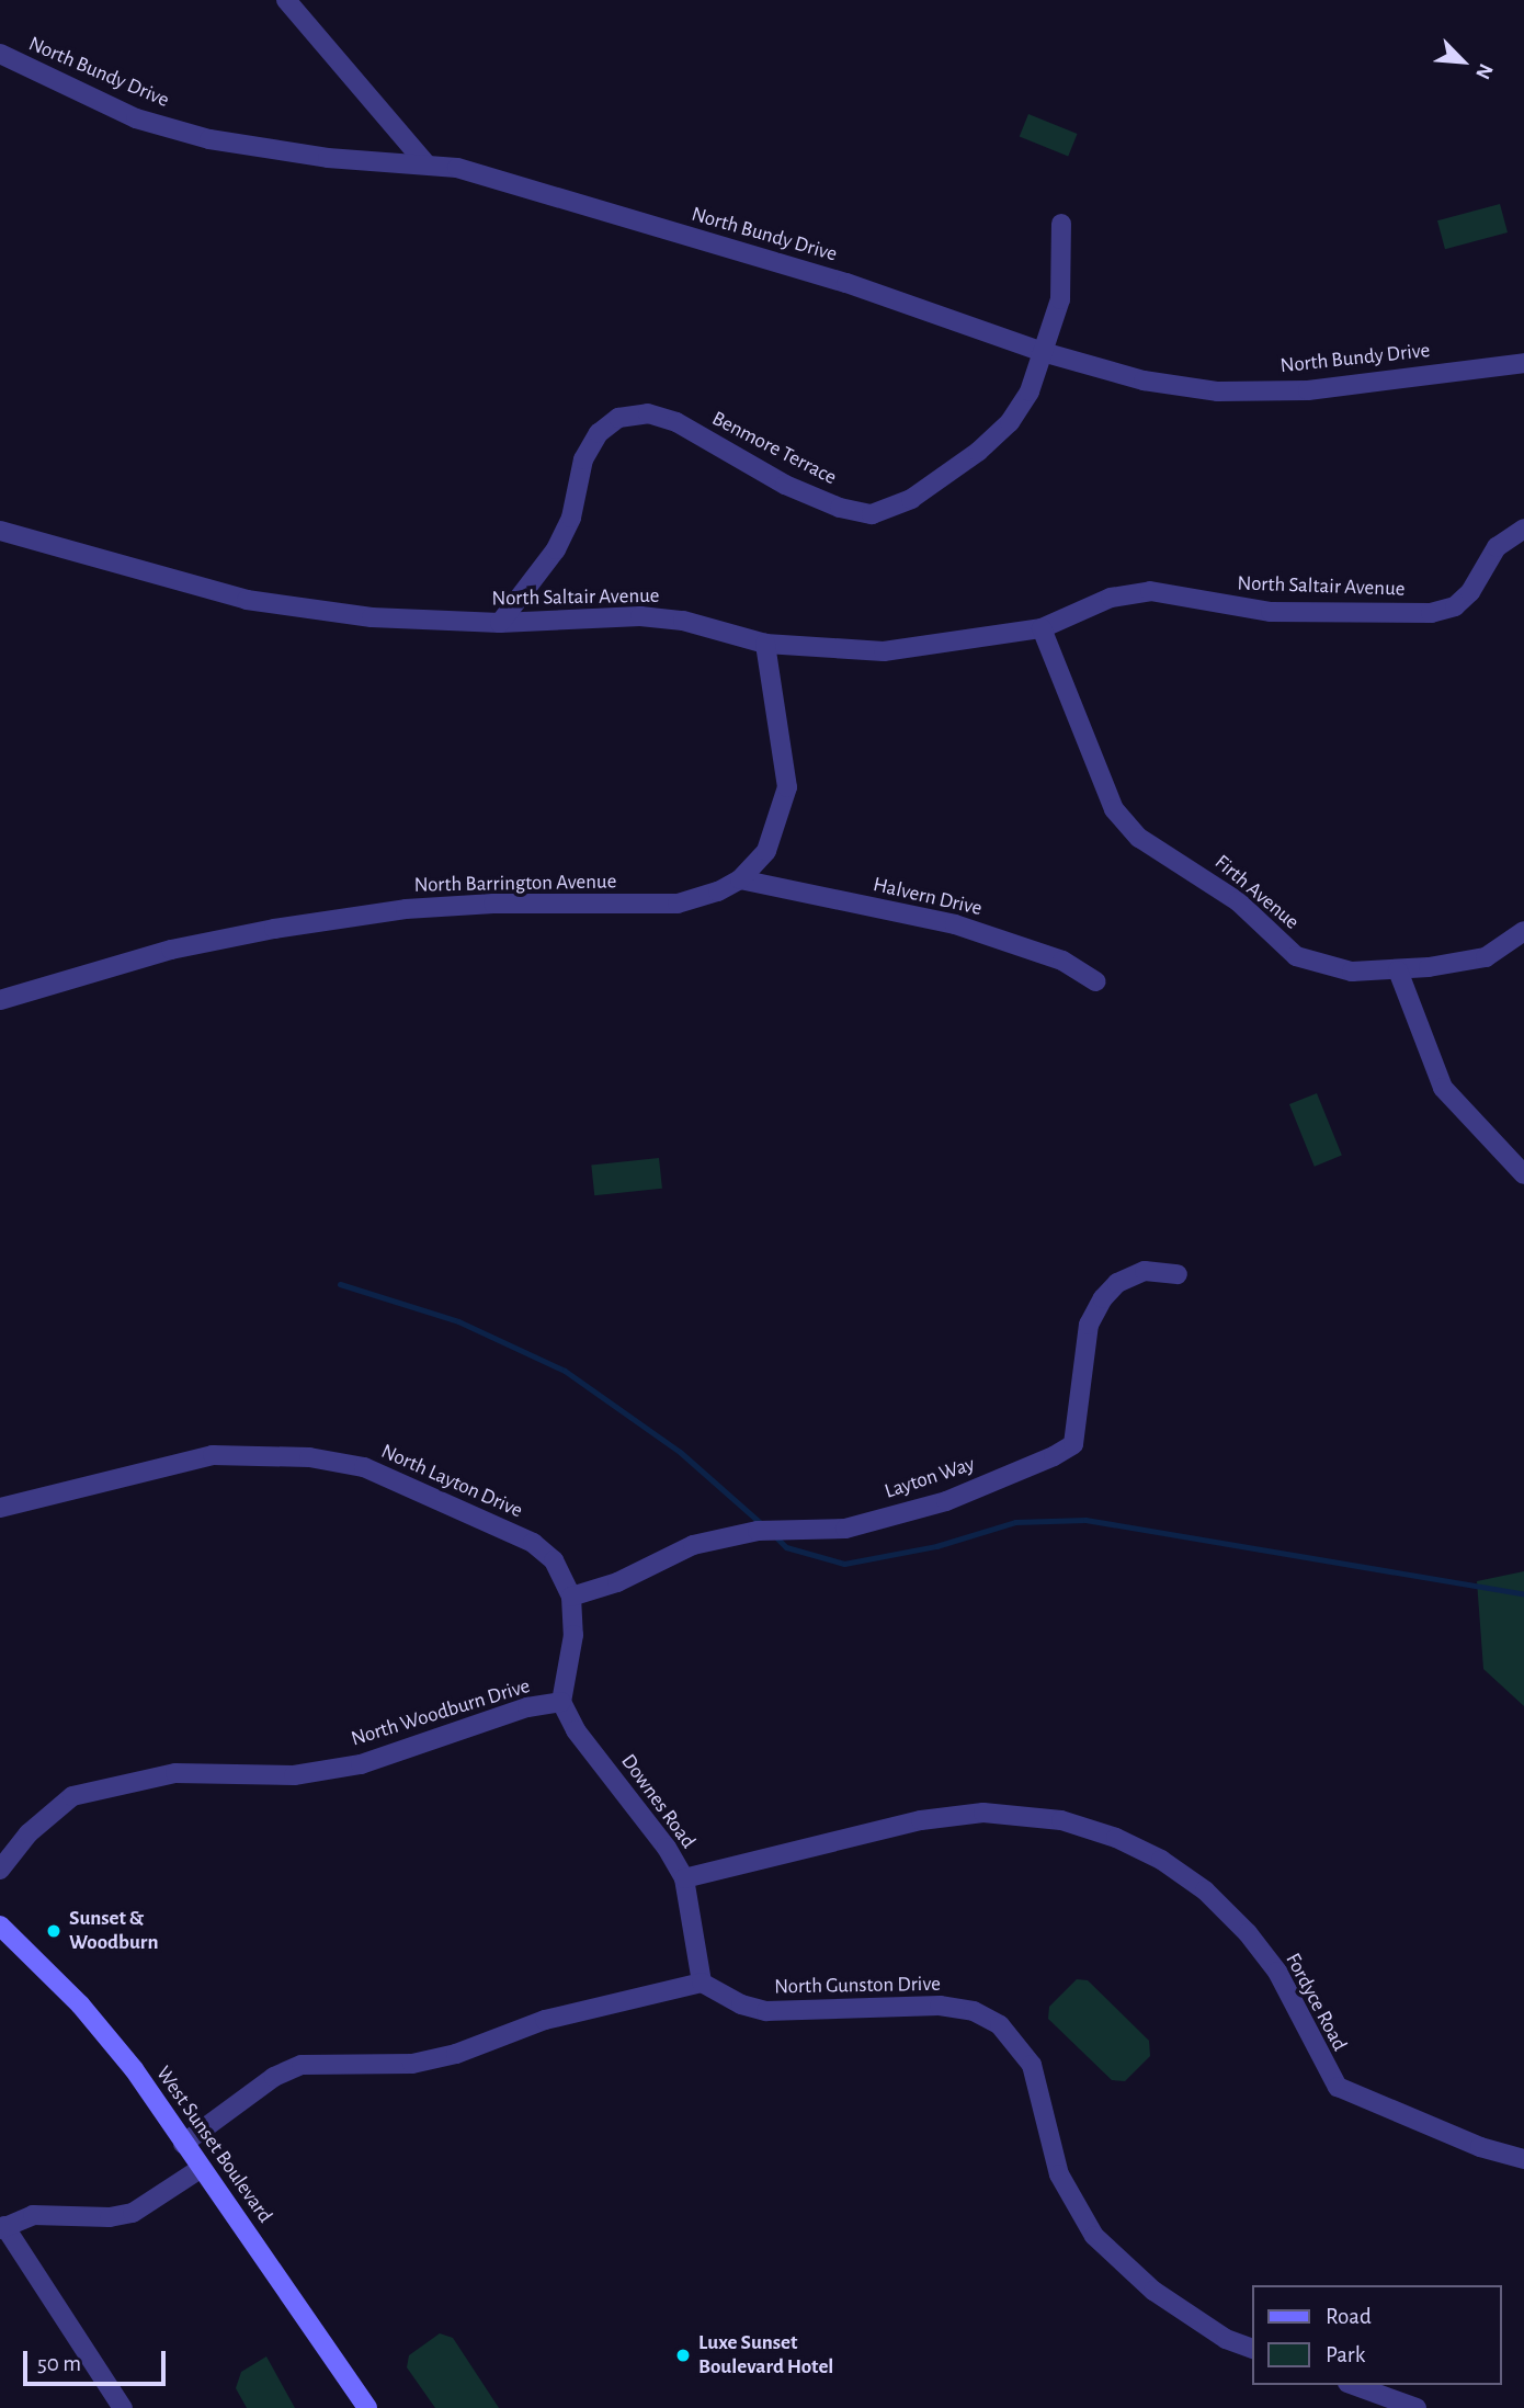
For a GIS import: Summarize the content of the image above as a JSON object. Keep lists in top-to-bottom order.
{
  "streets": {
    "main road": ["West Sunset Boulevard"],
    "street": [
      "North Bundy Drive",
      "Benmore Terrace",
      "North Saltair Avenue",
      "North Barrington Avenue",
      "Firth Avenue",
      "Halvern Drive",
      "Layton Way",
      "North Layton Drive",
      "North Woodburn Drive",
      "Downes Road",
      "North Gunston Drive",
      "Fordyce Road"
    ]
  },
  "crossings": [
    ["North Bundy Drive", "Benmore Terrace"],
    ["Benmore Terrace", "North Saltair Avenue"],
    ["North Saltair Avenue", "North Barrington Avenue"],
    ["North Saltair Avenue", "Firth Avenue"],
    ["North Barrington Avenue", "Halvern Drive"],
    ["Layton Way", "North Layton Drive"],
    ["North Layton Drive", "North Woodburn Drive"],
    ["North Layton Drive", "Downes Road"],
    ["North Woodburn Drive", "Downes Road"],
    ["Downes Road", "North Gunston Drive"],
    ["Downes Road", "Fordyce Road"]
  ],
  "places": ["Sunset & Woodburn", "Luxe Sunset Boulevard Hotel"],
  "legend": ["Road", "Park"],
  "scale_bar": "50 m",
  "north": "bottom right"
}
